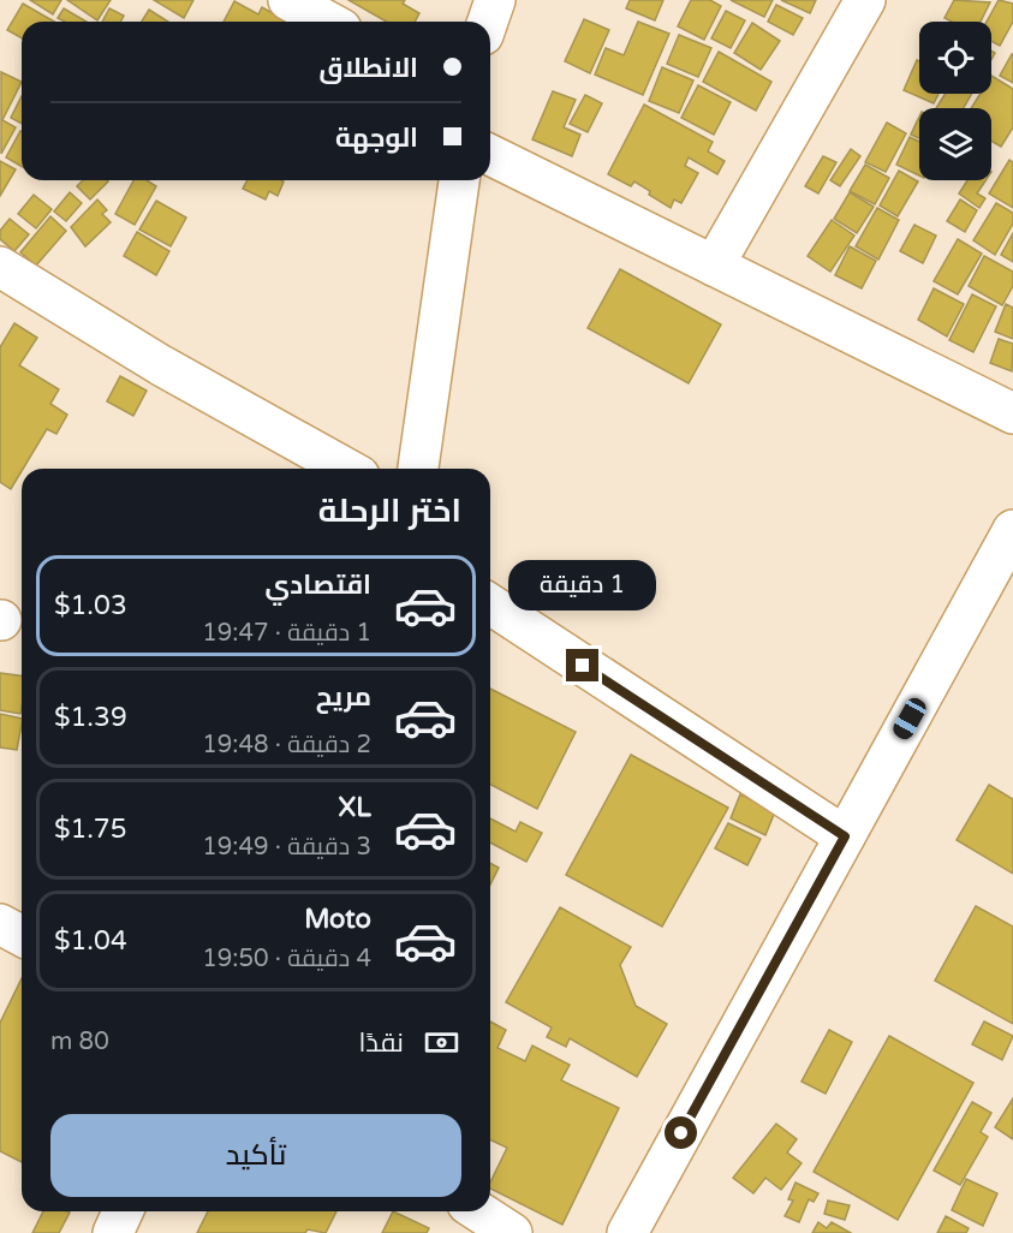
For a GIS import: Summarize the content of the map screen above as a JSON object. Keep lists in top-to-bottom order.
{
  "page": {
    "banner": ["الانطلاق", "الوجهة"],
    "heading": "اختر الرحلة",
    "list": [
      {
        "name": "اقتصادي",
        "note": "1 دقيقة · 19:47",
        "value": "$1.03"
      },
      {
        "name": "مريح",
        "note": "2 دقيقة · 19:48",
        "value": "$1.39"
      },
      {
        "name": "XL",
        "note": "3 دقيقة · 19:49",
        "value": "$1.75"
      },
      {
        "name": "Moto",
        "note": "4 دقيقة · 19:50",
        "value": "$1.04"
      }
    ],
    "bubble": "1 دقيقة",
    "pay": ["نقدًا", "80 m"],
    "buttons": "تأكيد"
  }
}
